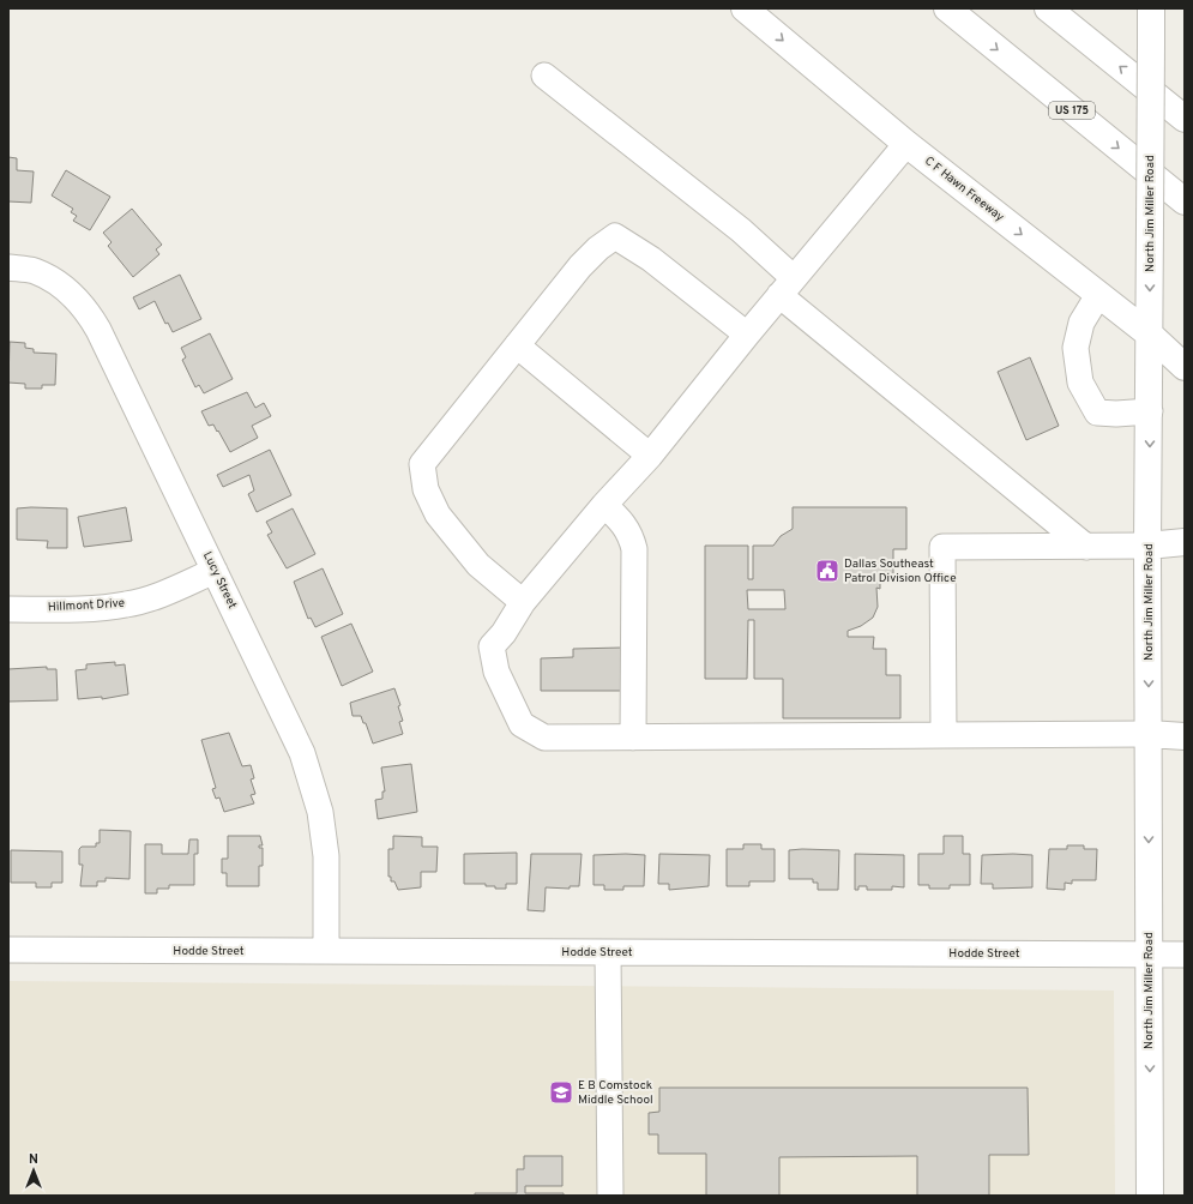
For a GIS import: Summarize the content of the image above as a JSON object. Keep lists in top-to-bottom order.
{
  "streets": {
    "main road": ["US 175", "C F Hawn Freeway", "North Jim Miller Road"],
    "street": ["Lucy Street", "Hillmont Drive", "Hodde Street"]
  },
  "crossings": [
    ["C F Hawn Freeway", "North Jim Miller Road"],
    ["North Jim Miller Road", "Hodde Street"],
    ["Lucy Street", "Hillmont Drive"],
    ["Lucy Street", "Hodde Street"]
  ],
  "one_way": ["North Jim Miller Road"],
  "places": {
    "public building": ["Dallas Southeast Patrol Division Office"],
    "school or university": ["E B Comstock Middle School"]
  },
  "north": "top"
}
